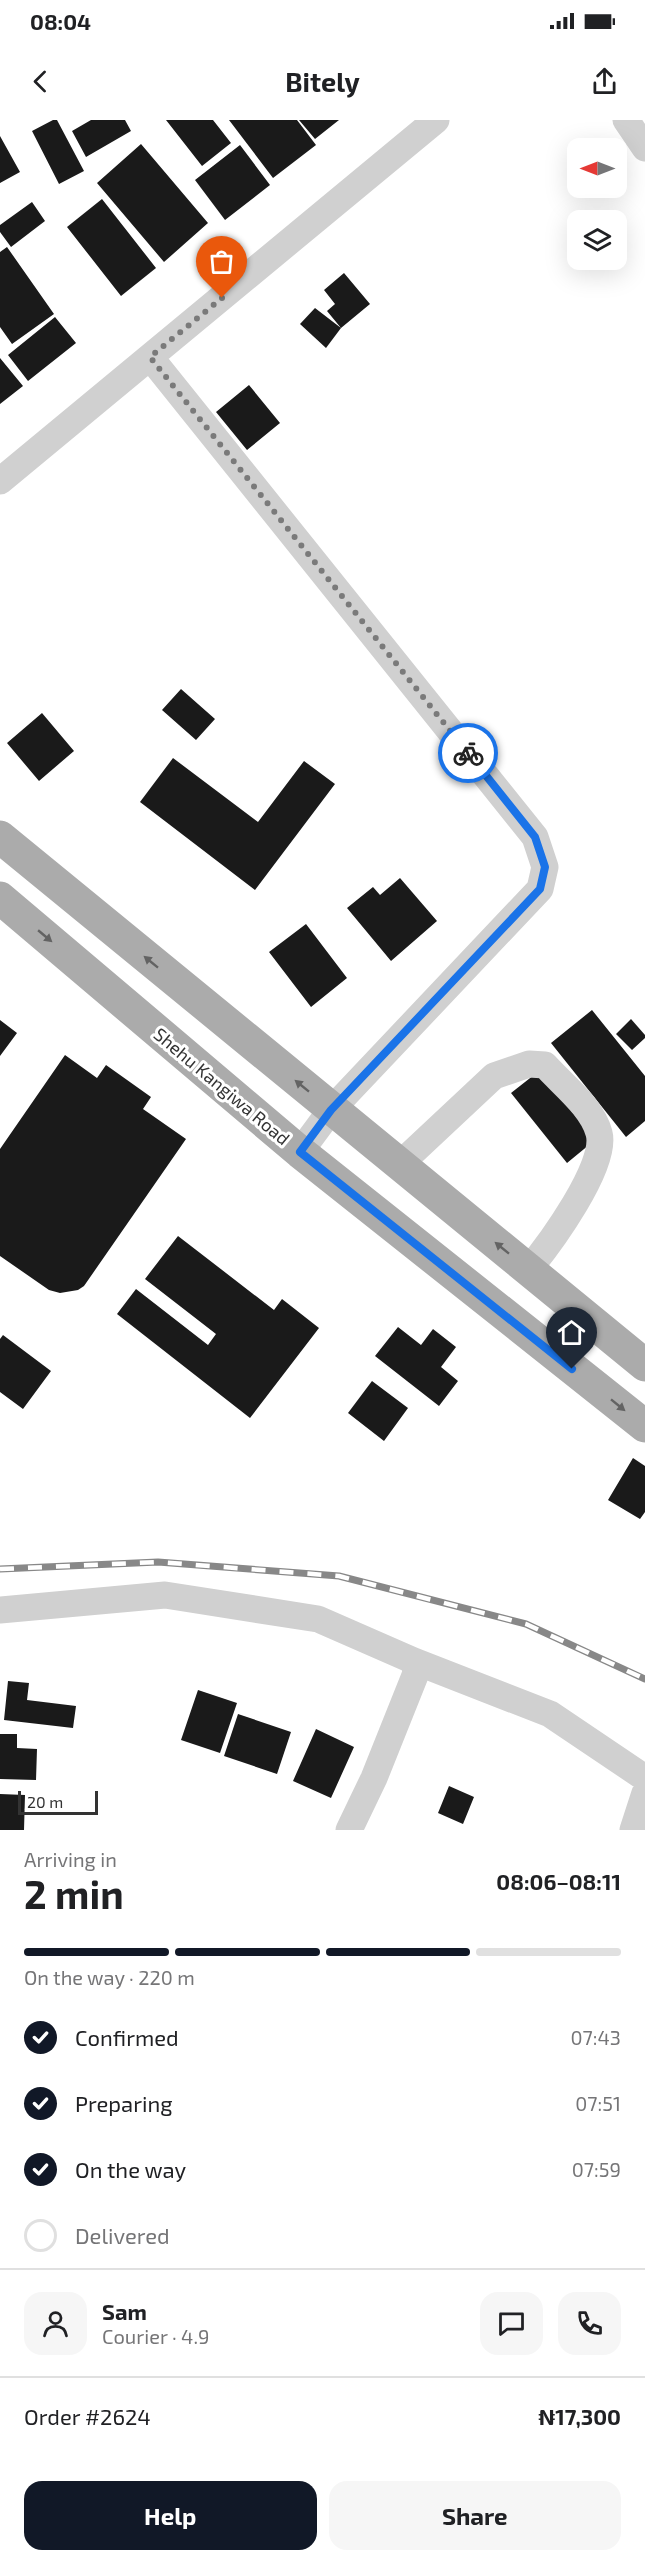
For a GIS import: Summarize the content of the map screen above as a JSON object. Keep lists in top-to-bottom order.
{
  "streets": {
    "main road": ["Shehu Kangiwa Road"]
  },
  "scale_bar": "20 m",
  "north": "left",
  "page": {
    "status": "08:04",
    "header": "Bitely",
    "scale": "20 m",
    "heading": ["2 min", "Arriving in", "08:06–08:11"],
    "panel": [
      "Sam",
      "Courier · 4.9",
      "Order #2624",
      "₦17,300"
    ],
    "bar": "On the way · 220 m",
    "list": [
      ["Confirmed", "07:43"],
      ["Preparing", "07:51"],
      ["On the way", "07:59"],
      "Delivered"
    ],
    "buttons": ["Help", "Share"]
  }
}
